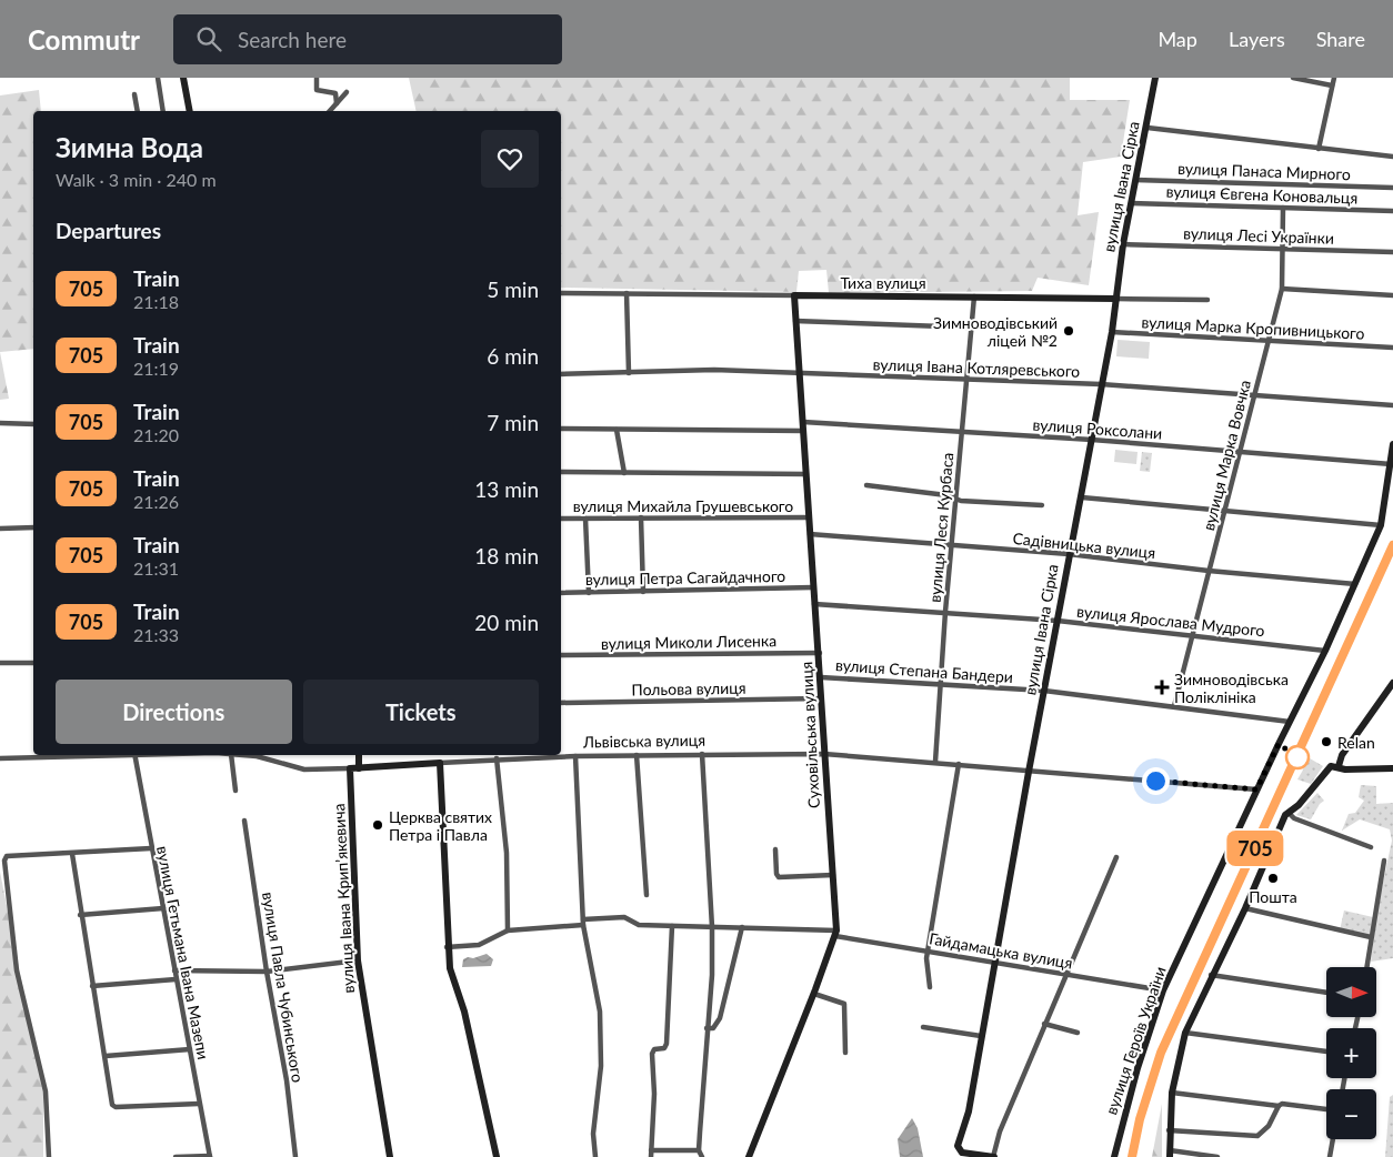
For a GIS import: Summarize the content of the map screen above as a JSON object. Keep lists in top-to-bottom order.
{
  "streets": {
    "street": [
      "вулиця Панаса Мирного",
      "вулиця Івана Сірка",
      "вулиця Євгена Коновальця",
      "вулиця Лесі Українки",
      "Тиха вулиця",
      "вулиця Марка Кропивницького",
      "вулиця Івана Котляревського",
      "вулиця Роксолани",
      "вулиця Марка Вовчка",
      "вулиця Михайла Грушевського",
      "вулиця Леся Курбаса",
      "Садівницька вулиця",
      "вулиця Петра Сагайдачного",
      "вулиця Ярослава Мудрого",
      "вулиця Миколи Лисенка",
      "вулиця Степана Бандери",
      "Польова вулиця",
      "Суховільська вулиця",
      "Львівська вулиця",
      "вулиця Івана Крипʼякевича",
      "Гайдамацька вулиця",
      "вулиця Гетьмана Івана Мазепи",
      "вулиця Павла Чубинського",
      "вулиця Героїв України"
    ]
  },
  "crossings": [
    ["вулиця Панаса Мирного", "вулиця Івана Сірка"],
    ["вулиця Івана Сірка", "вулиця Євгена Коновальця"],
    ["вулиця Івана Сірка", "вулиця Лесі Українки"],
    ["вулиця Івана Сірка", "Тиха вулиця"],
    ["вулиця Івана Сірка", "вулиця Марка Кропивницького"],
    ["вулиця Івана Сірка", "вулиця Івана Котляревського"],
    ["вулиця Івана Сірка", "вулиця Роксолани"],
    ["вулиця Івана Сірка", "Садівницька вулиця"],
    ["вулиця Івана Сірка", "вулиця Ярослава Мудрого"],
    ["вулиця Івана Сірка", "вулиця Степана Бандери"],
    ["вулиця Івана Сірка", "Львівська вулиця"],
    ["вулиця Івана Сірка", "Гайдамацька вулиця"],
    ["вулиця Євгена Коновальця", "вулиця Марка Вовчка"],
    ["вулиця Лесі Українки", "вулиця Марка Вовчка"],
    ["Тиха вулиця", "вулиця Леся Курбаса"],
    ["Тиха вулиця", "Суховільська вулиця"],
    ["вулиця Марка Кропивницького", "вулиця Марка Вовчка"],
    ["вулиця Івана Котляревського", "вулиця Марка Вовчка"],
    ["вулиця Івана Котляревського", "вулиця Леся Курбаса"],
    ["вулиця Івана Котляревського", "Суховільська вулиця"],
    ["вулиця Роксолани", "вулиця Марка Вовчка"],
    ["вулиця Роксолани", "вулиця Леся Курбаса"],
    ["вулиця Роксолани", "Суховільська вулиця"],
    ["вулиця Роксолани", "вулиця Героїв України"],
    ["вулиця Марка Вовчка", "Садівницька вулиця"],
    ["вулиця Марка Вовчка", "вулиця Ярослава Мудрого"],
    ["вулиця Марка Вовчка", "вулиця Степана Бандери"],
    ["вулиця Михайла Грушевського", "Суховільська вулиця"],
    ["вулиця Леся Курбаса", "Садівницька вулиця"],
    ["вулиця Леся Курбаса", "вулиця Ярослава Мудрого"],
    ["вулиця Леся Курбаса", "вулиця Степана Бандери"],
    ["вулиця Леся Курбаса", "Львівська вулиця"],
    ["Садівницька вулиця", "Суховільська вулиця"],
    ["Садівницька вулиця", "вулиця Героїв України"],
    ["вулиця Петра Сагайдачного", "Суховільська вулиця"],
    ["вулиця Ярослава Мудрого", "Суховільська вулиця"],
    ["вулиця Ярослава Мудрого", "вулиця Героїв України"],
    ["вулиця Миколи Лисенка", "Суховільська вулиця"],
    ["вулиця Степана Бандери", "Суховільська вулиця"],
    ["вулиця Степана Бандери", "вулиця Героїв України"],
    ["Польова вулиця", "Суховільська вулиця"],
    ["Суховільська вулиця", "Львівська вулиця"],
    ["Суховільська вулиця", "Гайдамацька вулиця"],
    ["Львівська вулиця", "вулиця Івана Крипʼякевича"],
    ["Львівська вулиця", "вулиця Героїв України"],
    ["Гайдамацька вулиця", "вулиця Героїв України"]
  ],
  "places": {
    "other": [
      "Зимноводівський ліцей №2",
      "Relan",
      "Церква святих Петра і Павла",
      "Пошта"
    ],
    "health": ["Зимноводівська Поліклініка"]
  },
  "north": "right",
  "page": {
    "header": "Commutr",
    "search": "Search here",
    "nav": ["Map", "Layers", "Share"],
    "on_map": "705",
    "heading": [
      ["Зимна Вода", "Walk · 3 min · 240 m"],
      "Departures"
    ],
    "list": [
      {
        "mark": "705",
        "name": "Train",
        "note": "21:18",
        "value": "5 min"
      },
      {
        "mark": "705",
        "name": "Train",
        "note": "21:19",
        "value": "6 min"
      },
      {
        "mark": "705",
        "name": "Train",
        "note": "21:20",
        "value": "7 min"
      },
      {
        "mark": "705",
        "name": "Train",
        "note": "21:26",
        "value": "13 min"
      },
      {
        "mark": "705",
        "name": "Train",
        "note": "21:31",
        "value": "18 min"
      },
      {
        "mark": "705",
        "name": "Train",
        "note": "21:33",
        "value": "20 min"
      }
    ],
    "buttons": ["Directions", "Tickets"],
    "map_buttons": ["+", "−"]
  }
}
